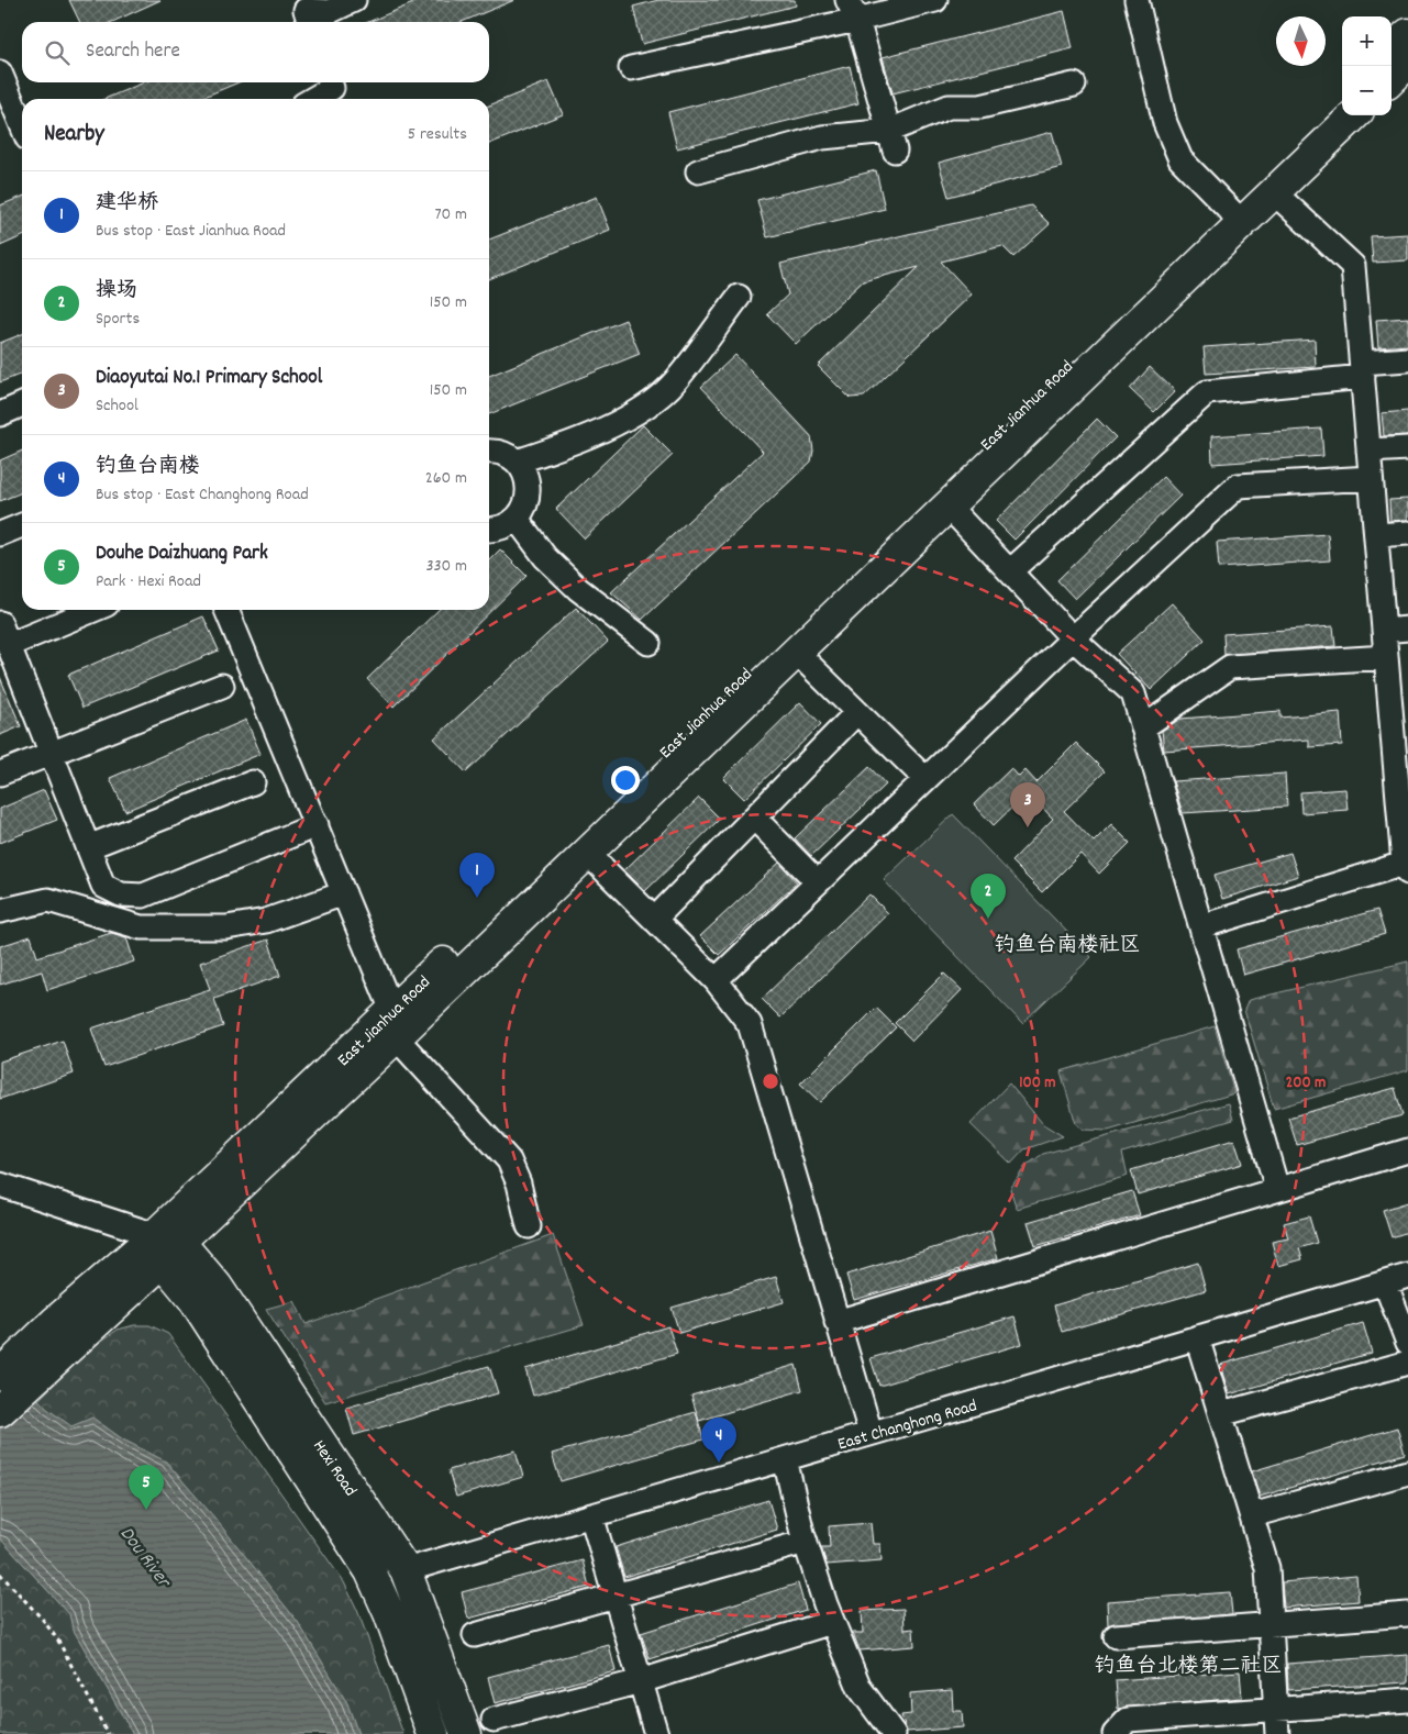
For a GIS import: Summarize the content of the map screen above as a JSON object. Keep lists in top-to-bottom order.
{
  "streets": {
    "main road": ["East Jianhua Road", "Hexi Road"],
    "street": ["East Changhong Road"]
  },
  "crossings": [
    ["East Jianhua Road", "Hexi Road"],
    ["East Changhong Road", "Hexi Road"]
  ],
  "districts": ["钓鱼台南楼社区", "钓鱼台北楼第二社区"],
  "water": ["Dou River"],
  "north": "bottom",
  "page": {
    "map_buttons": ["+", "−"],
    "search": "Search here",
    "heading": ["Nearby", "5 results"],
    "list": [
      {
        "mark": "1",
        "name": "建华桥",
        "note": "Bus stop · East Jianhua Road",
        "value": "70 m"
      },
      {
        "mark": "2",
        "name": "操场",
        "note": "Sports",
        "value": "150 m"
      },
      {
        "mark": "3",
        "name": "Diaoyutai No.1 Primary School",
        "note": "School",
        "value": "150 m"
      },
      {
        "mark": "4",
        "name": "钓鱼台南楼",
        "note": "Bus stop · East Changhong Road",
        "value": "260 m"
      },
      {
        "mark": "5",
        "name": "Douhe Daizhuang Park",
        "note": "Park · Hexi Road",
        "value": "330 m"
      }
    ],
    "pins": [
      "3",
      "1",
      "2",
      "4",
      "5"
    ]
  },
  "rings": ["100 m", "200 m"]
}
